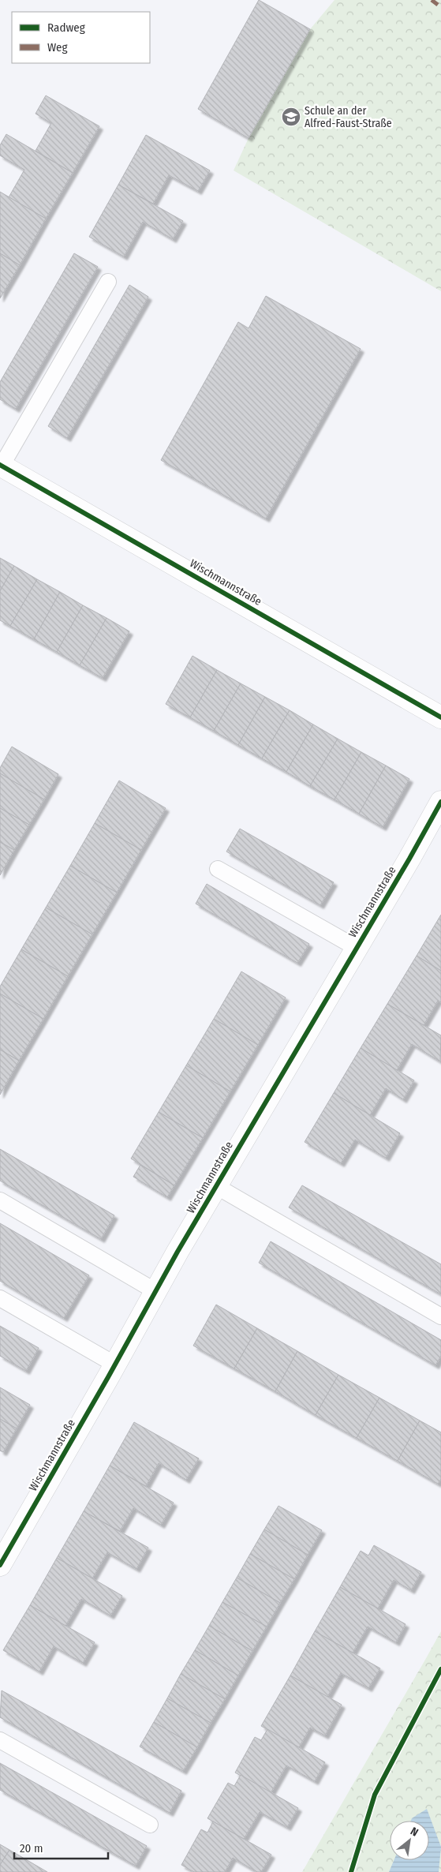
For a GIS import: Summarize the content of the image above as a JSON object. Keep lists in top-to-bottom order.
{
  "streets": {
    "street": ["Wischmannstraße"]
  },
  "places": {
    "school or university": ["Schule an der Alfred-Faust-Straße"]
  },
  "legend": ["Radweg", "Weg"],
  "scale_bar": "20 m",
  "north": "top right"
}
